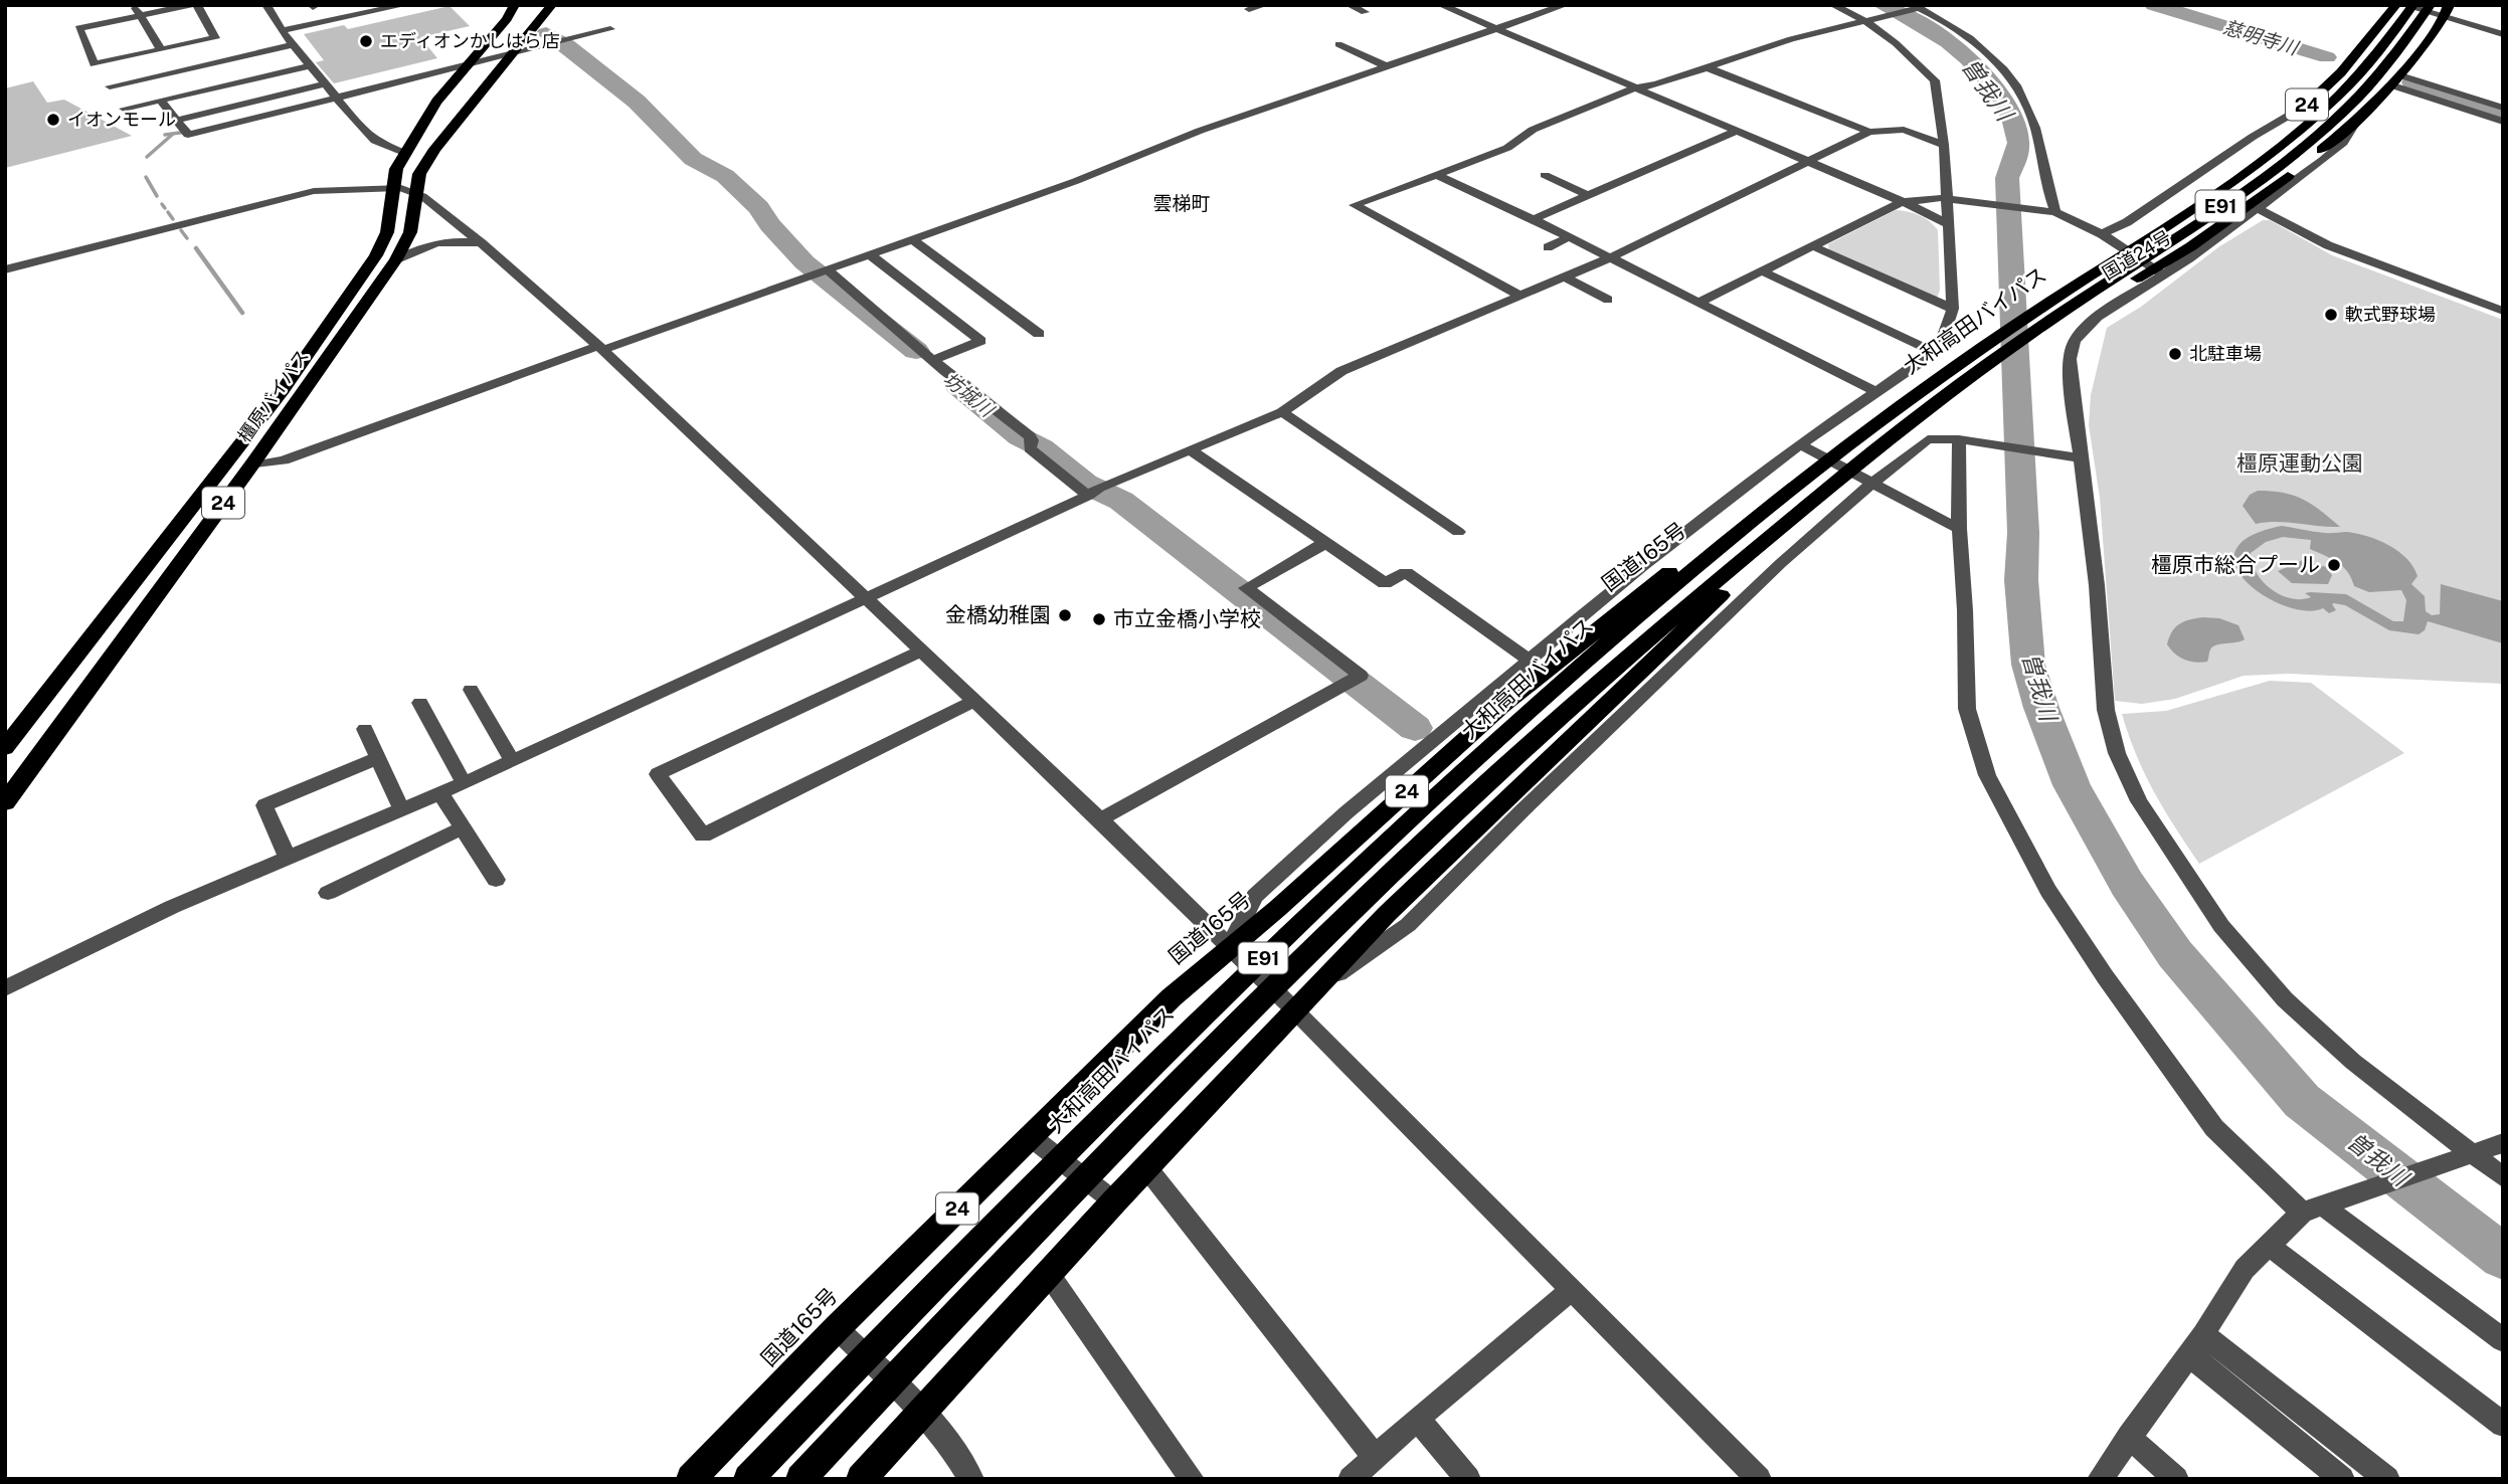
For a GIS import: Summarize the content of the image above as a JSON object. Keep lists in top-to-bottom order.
{
  "streets": {
    "highway": [
      "24",
      "E91",
      "国道24号",
      "大和高田バイパス",
      "橿原バイパス",
      "国道165号"
    ]
  },
  "crossings": [
    ["国道24号", "大和高田バイパス"],
    ["大和高田バイパス", "国道165号"]
  ],
  "districts": ["雲梯町"],
  "water": ["慈明寺川", "曽我川", "坊城川"],
  "parks": ["橿原運動公園"],
  "places": [
    "エディオンかしはら店",
    "イオンモール",
    "軟式野球場",
    "北駐車場",
    "橿原市総合プール",
    "金橋幼稚園",
    "市立金橋小学校"
  ]
}
